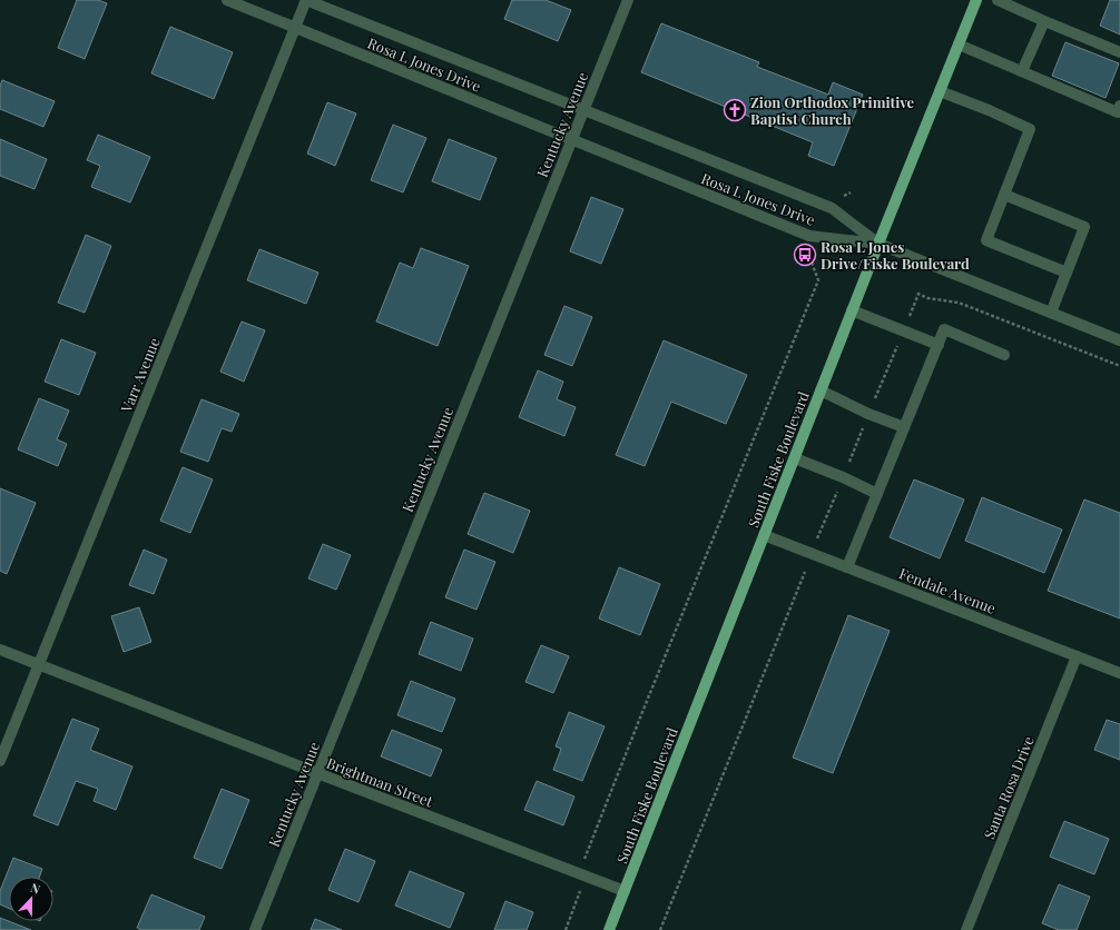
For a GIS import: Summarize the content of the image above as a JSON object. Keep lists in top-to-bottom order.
{
  "streets": {
    "main road": ["South Fiske Boulevard"],
    "street": [
      "Rosa L Jones Drive",
      "Kentucky Avenue",
      "Varr Avenue",
      "Fendale Avenue",
      "Brightman Street",
      "Santa Rosa Drive"
    ]
  },
  "crossings": [
    ["Rosa L Jones Drive", "Kentucky Avenue"],
    ["Rosa L Jones Drive", "Varr Avenue"],
    ["Rosa L Jones Drive", "South Fiske Boulevard"],
    ["Kentucky Avenue", "Brightman Street"],
    ["Varr Avenue", "Brightman Street"],
    ["South Fiske Boulevard", "Fendale Avenue"],
    ["South Fiske Boulevard", "Brightman Street"],
    ["Fendale Avenue", "Santa Rosa Drive"]
  ],
  "places": {
    "church": ["Zion Orthodox Primitive Baptist Church"],
    "bus stop": ["Rosa L Jones Drive/Fiske Boulevard"]
  },
  "north": "top"
}
